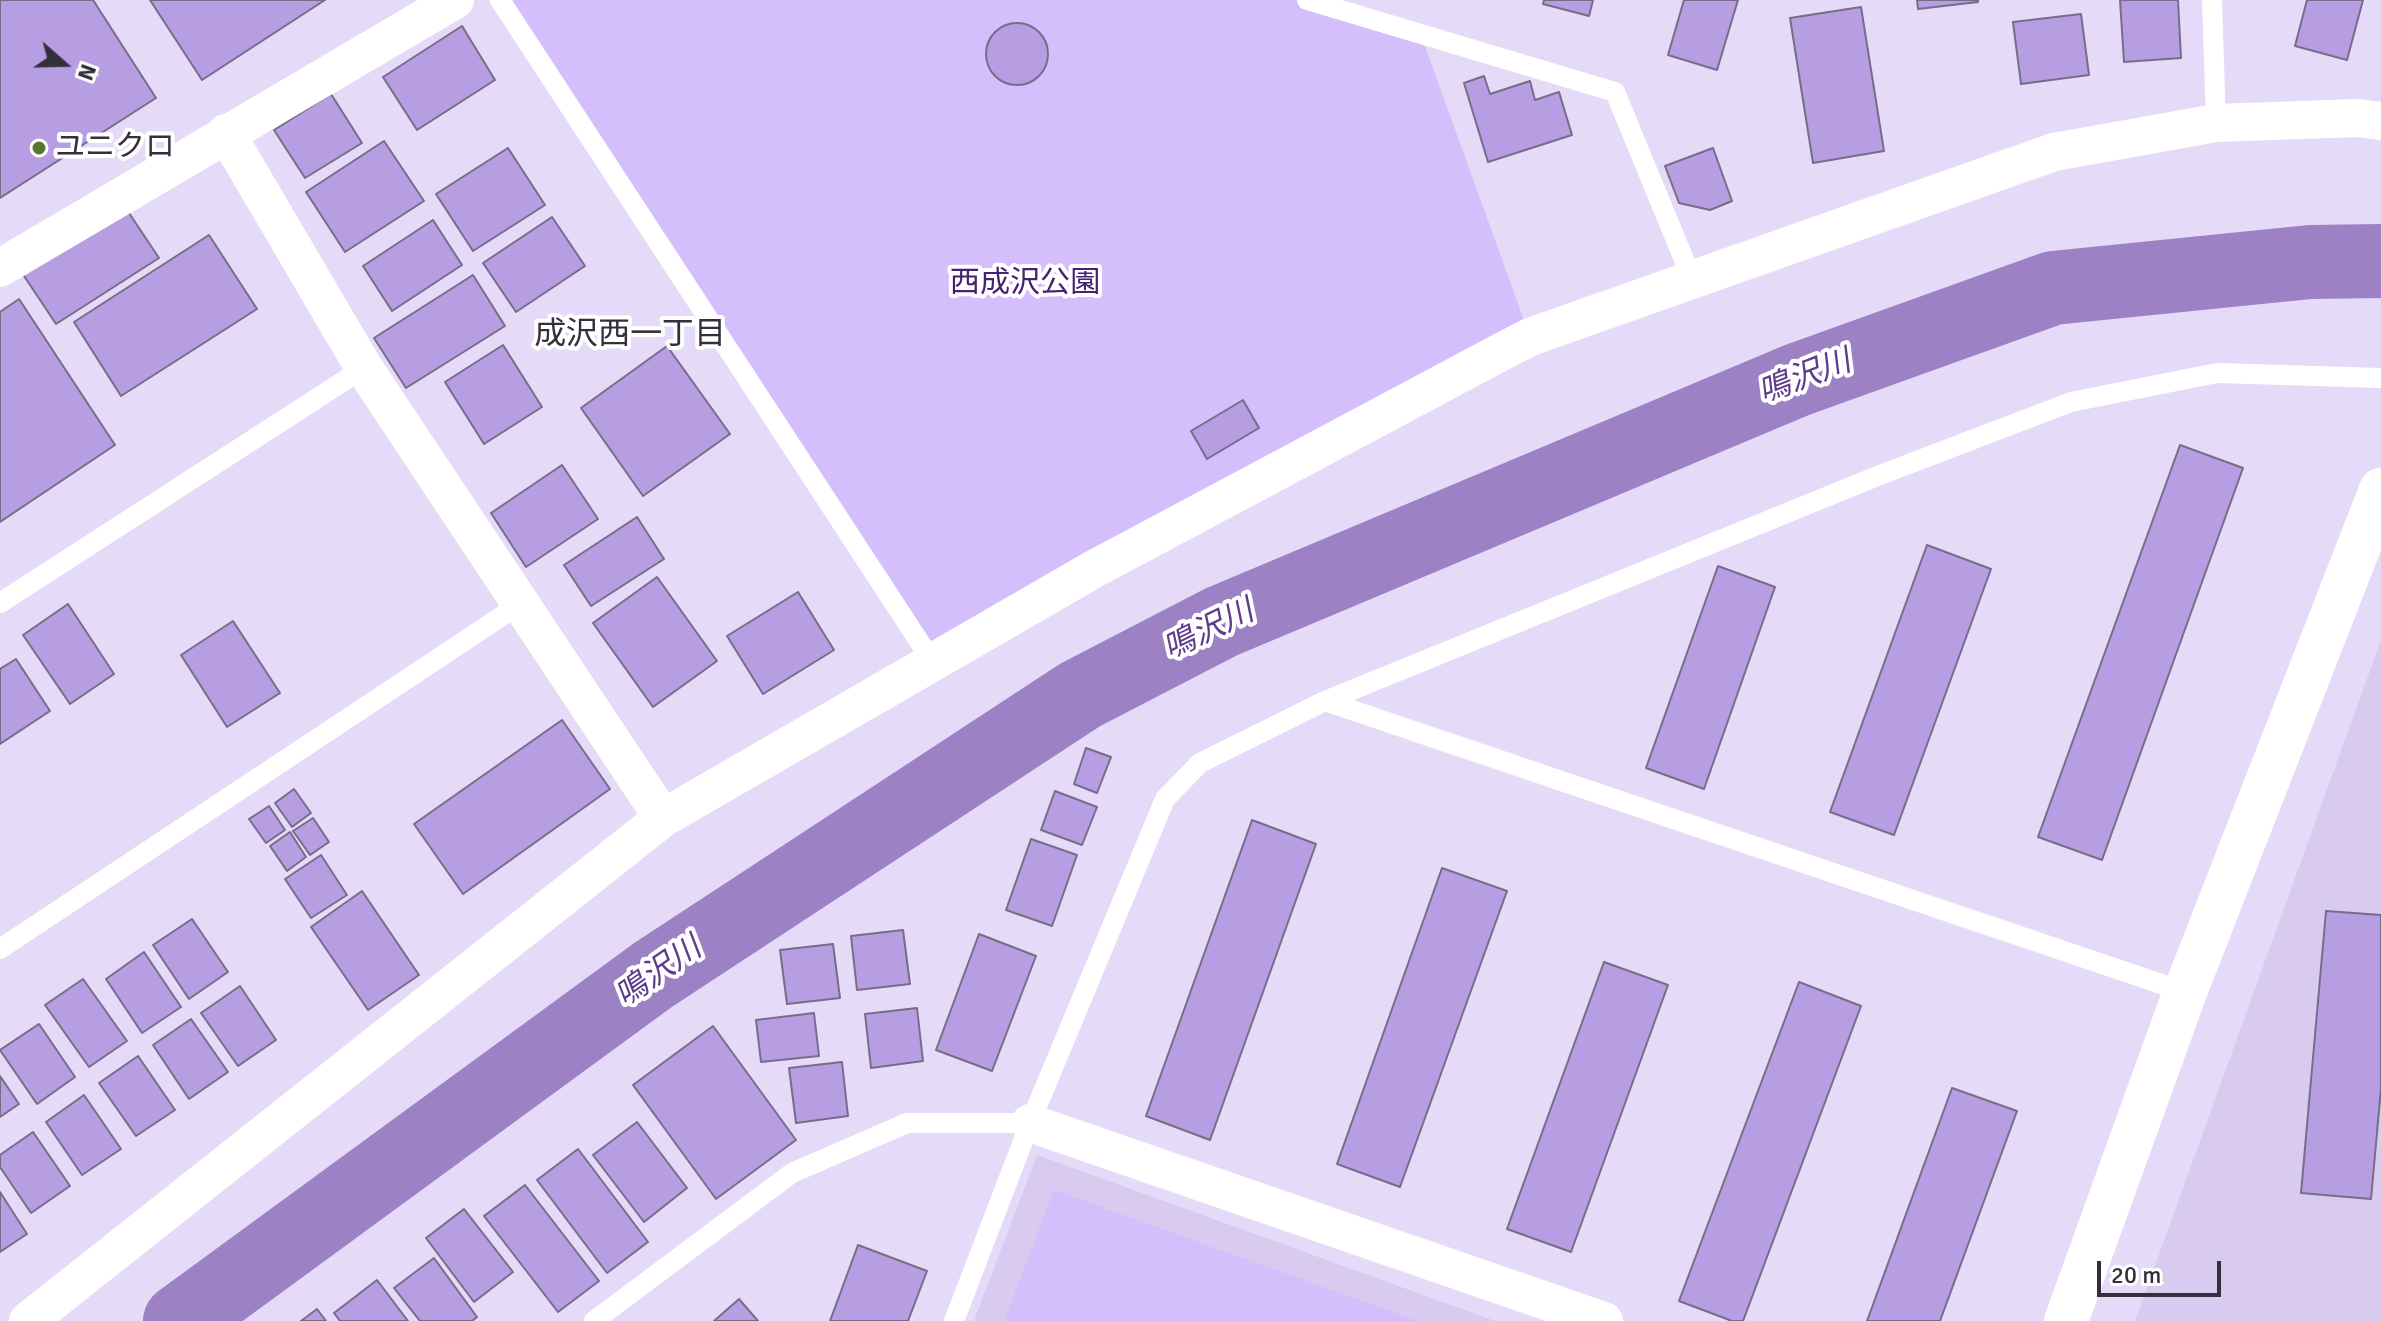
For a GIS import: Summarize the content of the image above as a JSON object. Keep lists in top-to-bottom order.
{
  "districts": ["成沢西一丁目"],
  "water": ["鳴沢川"],
  "parks": ["西成沢公園"],
  "places": ["ユニクロ"],
  "scale_bar": "20 m",
  "north": "right"
}
